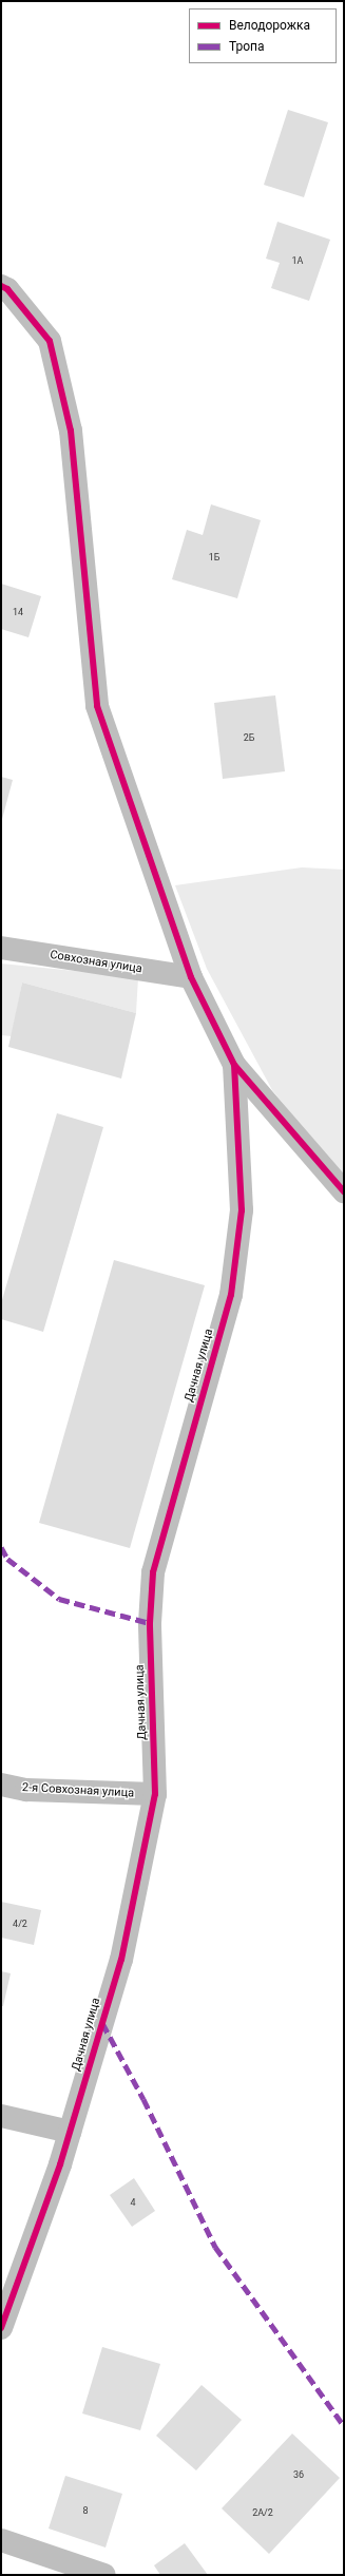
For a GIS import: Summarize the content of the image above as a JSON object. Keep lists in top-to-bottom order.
{
  "streets": {
    "street": ["Совхозная улица", "Дачная улица", "2-я Совхозная улица"]
  },
  "crossings": [
    ["Дачная улица", "2-я Совхозная улица"]
  ],
  "house_numbers": [
    "1А",
    "1Б",
    "14",
    "2Б",
    "4/2",
    "4",
    "36",
    "8",
    "2А/2"
  ],
  "legend": ["Велодорожка", "Тропа"]
}
